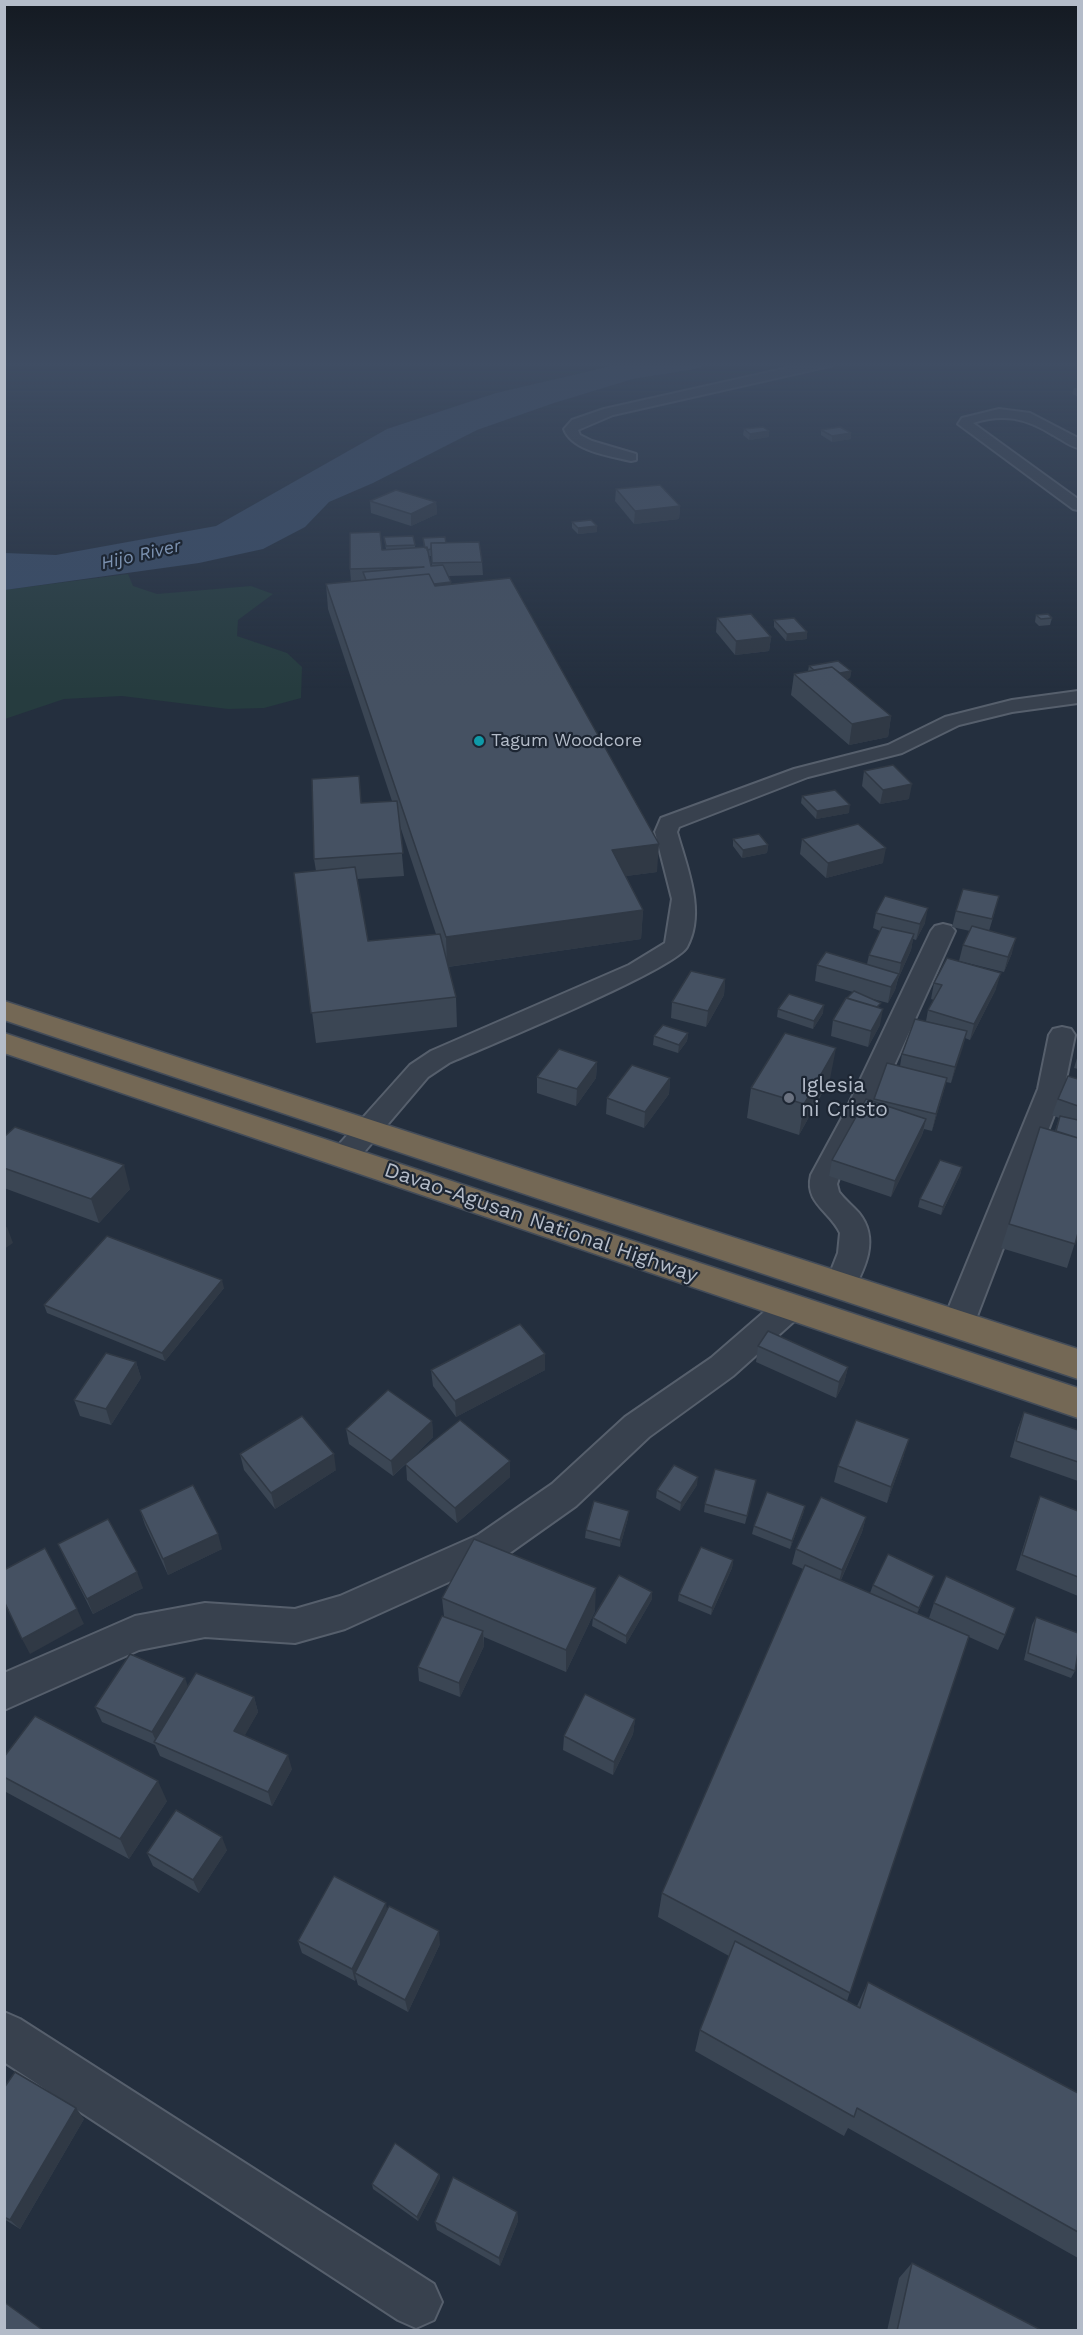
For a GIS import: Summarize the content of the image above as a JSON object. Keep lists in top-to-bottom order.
{
  "streets": {
    "highway": ["Davao-Agusan National Highway"]
  },
  "water": ["Hijo River"],
  "places": ["Tagum Woodcore", "Iglesia ni Cristo"]
}
